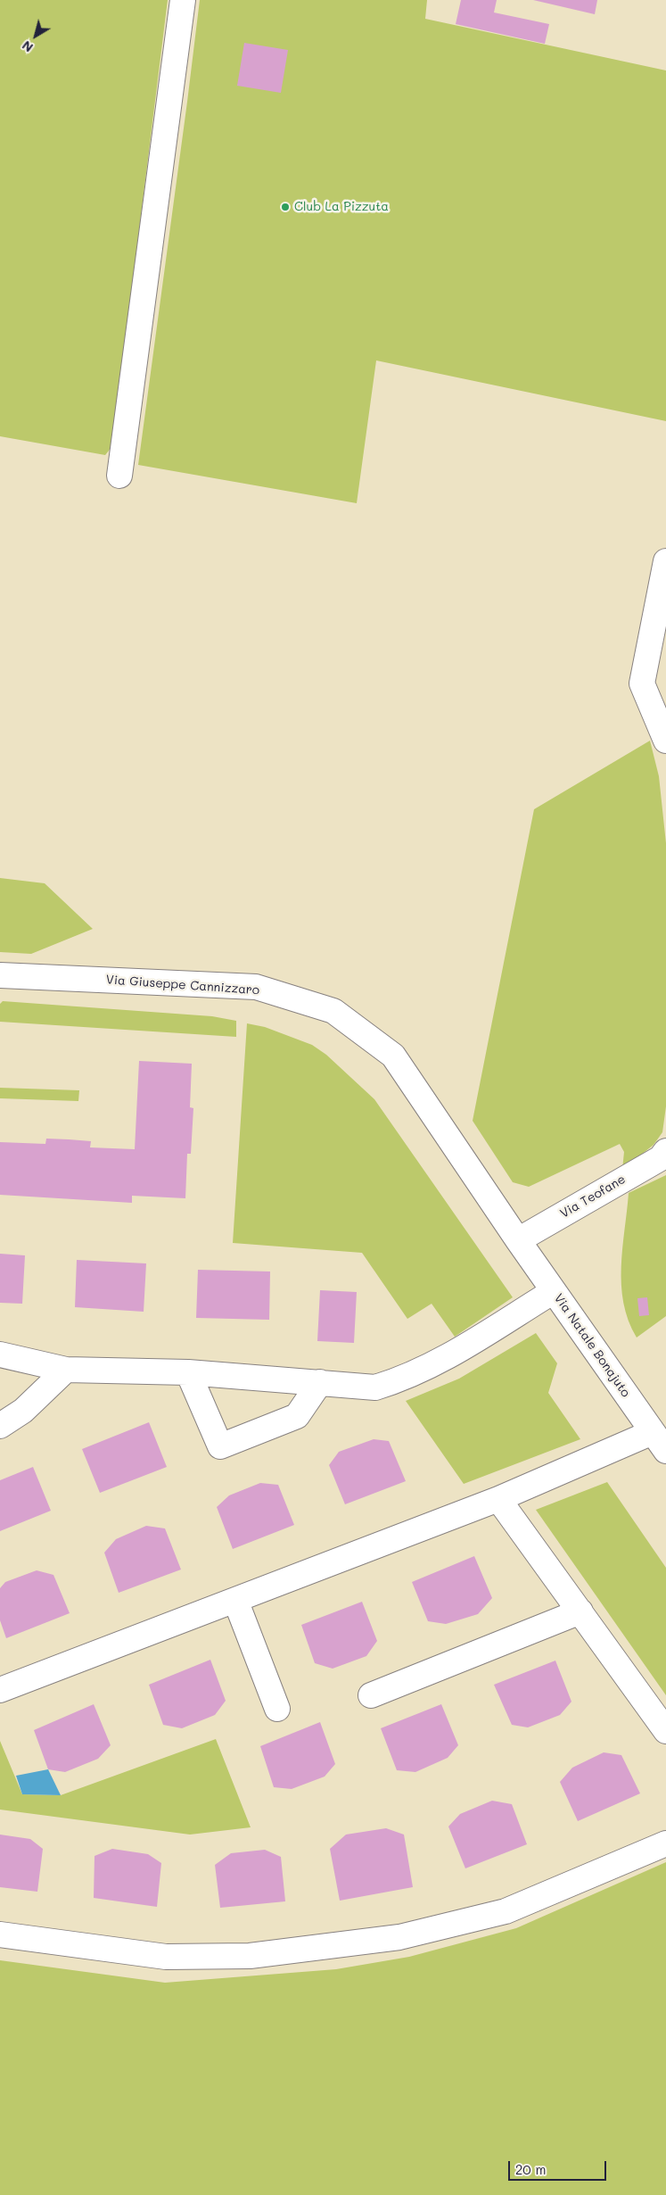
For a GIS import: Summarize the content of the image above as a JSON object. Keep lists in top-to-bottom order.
{
  "streets": {
    "street": ["Via Giuseppe Cannizzaro", "Via Teofane", "Via Natale Bonajuto"]
  },
  "crossings": [
    ["Via Giuseppe Cannizzaro", "Via Teofane"],
    ["Via Giuseppe Cannizzaro", "Via Natale Bonajuto"],
    ["Via Teofane", "Via Natale Bonajuto"]
  ],
  "places": ["Club La Pizzuta"],
  "scale_bar": "20 m",
  "north": "bottom left"
}
